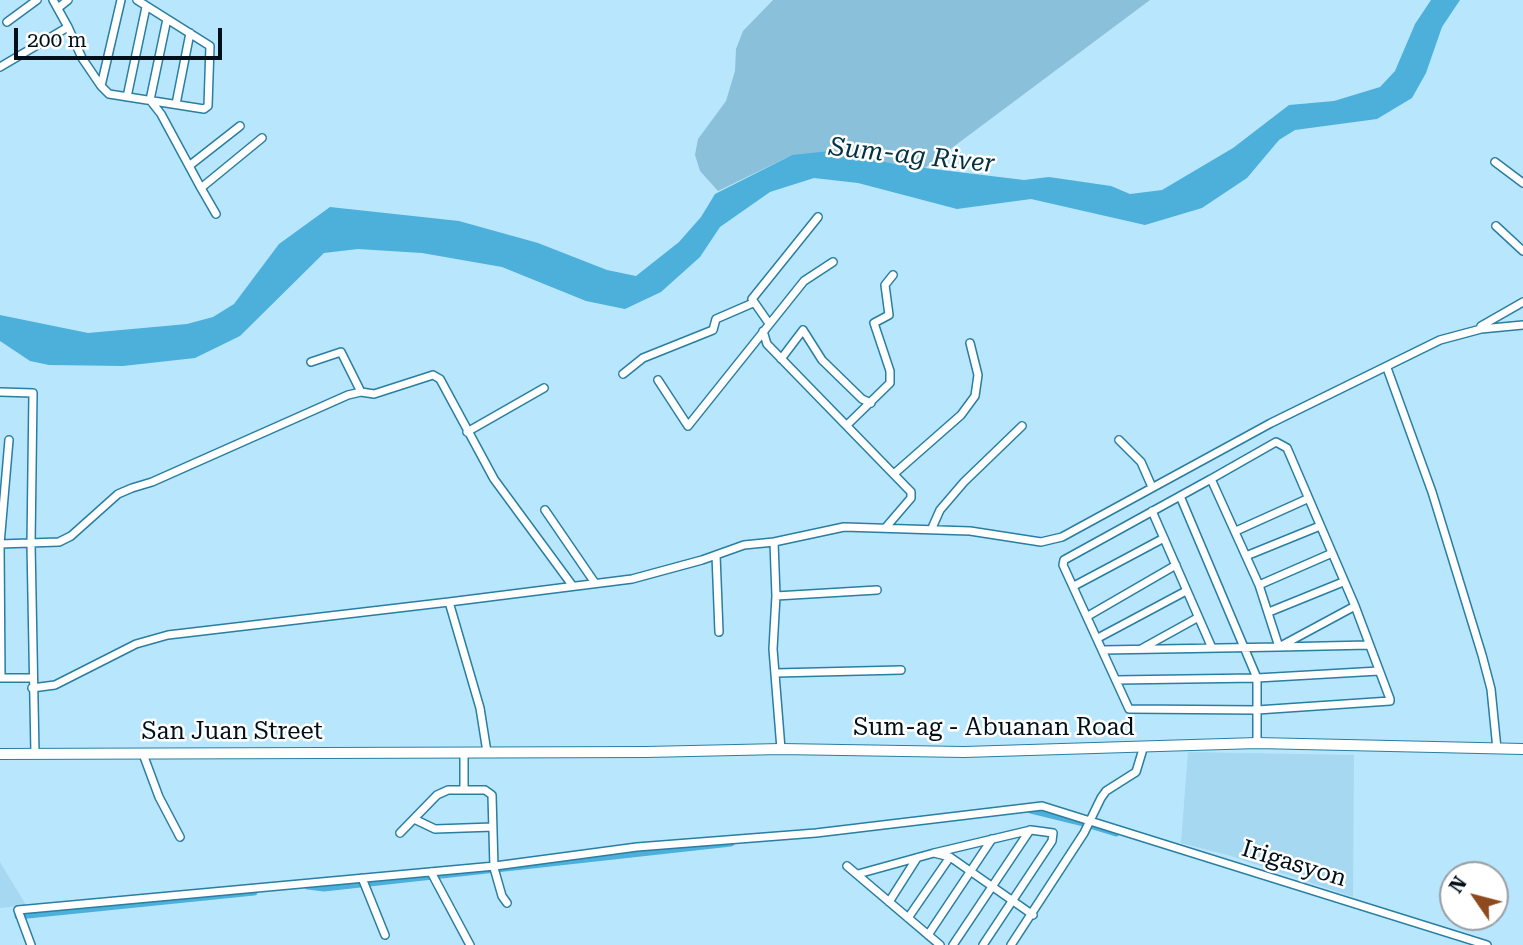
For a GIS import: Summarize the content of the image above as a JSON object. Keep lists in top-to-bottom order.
{
  "streets": {
    "main road": ["Sum-ag - Abuanan Road", "San Juan Street"],
    "street": ["Irigasyon"]
  },
  "crossings": [
    ["Sum-ag - Abuanan Road", "San Juan Street"]
  ],
  "water": ["Sum-ag River"],
  "scale_bar": "200 m",
  "north": "top left"
}
